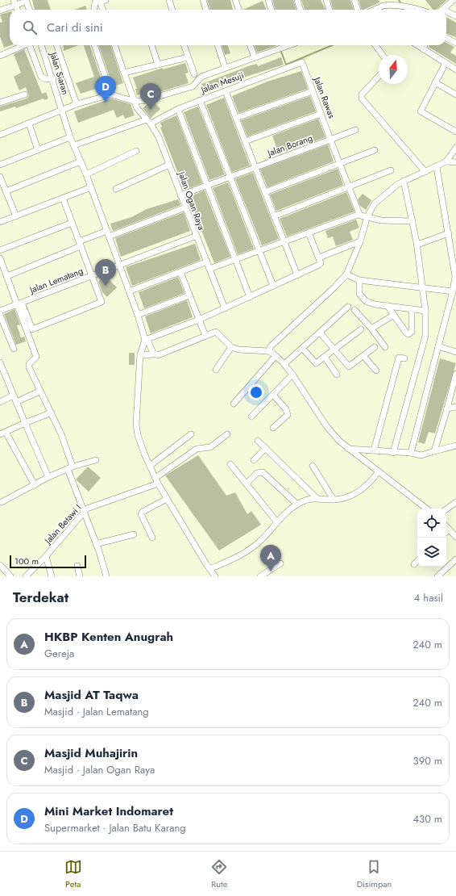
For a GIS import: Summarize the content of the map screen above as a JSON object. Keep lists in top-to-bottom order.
{
  "streets": {
    "street": [
      "Jalan Siaran",
      "Jalan Mesuji",
      "Jalan Rawas",
      "Jalan Borang",
      "Jalan Ogan Raya",
      "Jalan Lematang",
      "Jalan Betawi I"
    ]
  },
  "crossings": [
    ["Jalan Siaran", "Jalan Mesuji"],
    ["Jalan Siaran", "Jalan Ogan Raya"],
    ["Jalan Siaran", "Jalan Lematang"],
    ["Jalan Mesuji", "Jalan Rawas"],
    ["Jalan Mesuji", "Jalan Ogan Raya"],
    ["Jalan Rawas", "Jalan Borang"],
    ["Jalan Borang", "Jalan Ogan Raya"],
    ["Jalan Ogan Raya", "Jalan Lematang"]
  ],
  "scale_bar": "100 m",
  "north": "top",
  "page": {
    "search": "Cari di sini",
    "pins": [
      "D",
      "C",
      "B",
      "A"
    ],
    "scale": "100 m",
    "heading": ["Terdekat", "4 hasil"],
    "list": [
      {
        "mark": "A",
        "name": "HKBP Kenten Anugrah",
        "note": "Gereja",
        "value": "240 m"
      },
      {
        "mark": "B",
        "name": "Masjid AT Taqwa",
        "note": "Masjid · Jalan Lematang",
        "value": "240 m"
      },
      {
        "mark": "C",
        "name": "Masjid Muhajirin",
        "note": "Masjid · Jalan Ogan Raya",
        "value": "390 m"
      },
      {
        "mark": "D",
        "name": "Mini Market Indomaret",
        "note": "Supermarket · Jalan Batu Karang",
        "value": "430 m"
      }
    ],
    "nav": ["Peta", "Rute", "Disimpan"]
  }
}
